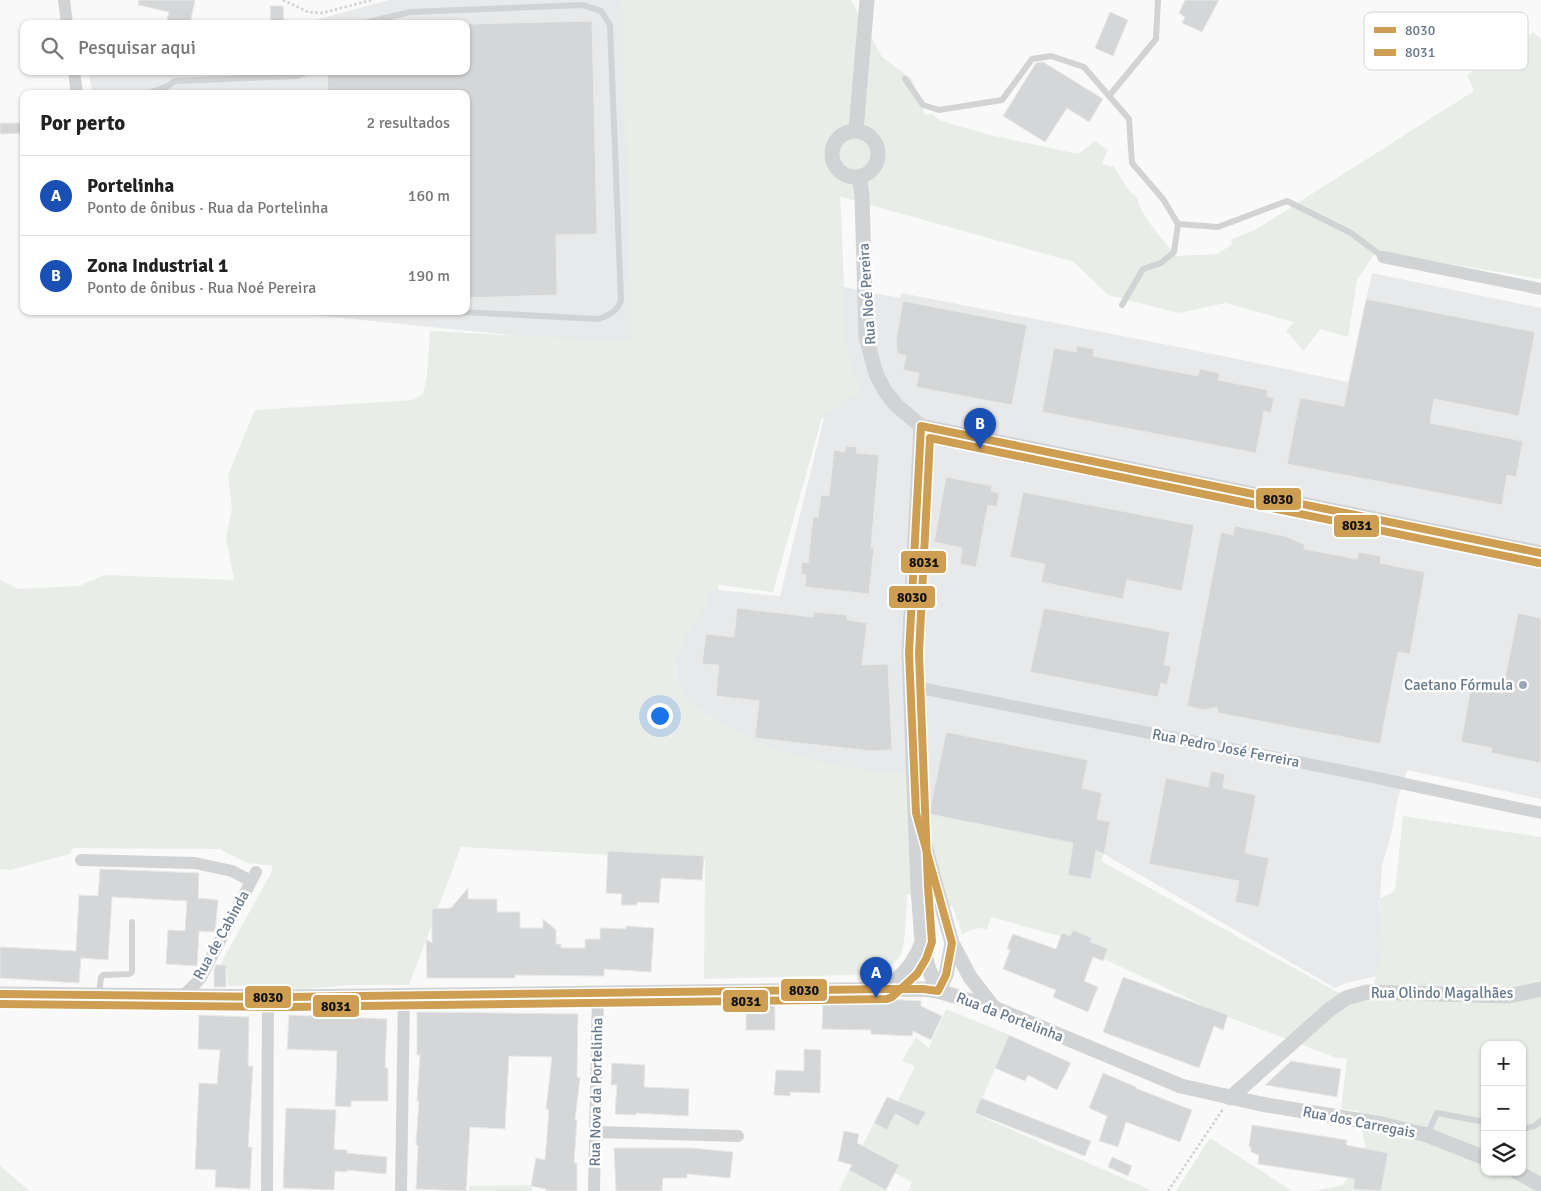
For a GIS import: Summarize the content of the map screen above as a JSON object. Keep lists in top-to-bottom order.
{
  "streets": {
    "street": [
      "Rua Noé Pereira",
      "Rua Pedro José Ferreira",
      "Rua de Cabinda",
      "Rua Olindo Magalhães",
      "Rua da Portelinha",
      "Rua Nova da Portelinha",
      "Rua dos Carregais"
    ]
  },
  "crossings": [
    ["Rua de Cabinda", "Rua da Portelinha"],
    ["Rua Olindo Magalhães", "Rua da Portelinha"],
    ["Rua Olindo Magalhães", "Rua dos Carregais"],
    ["Rua da Portelinha", "Rua Nova da Portelinha"],
    ["Rua da Portelinha", "Rua dos Carregais"]
  ],
  "places": ["Caetano Fórmula"],
  "lines": ["transit line 8030", "transit line 8031"],
  "legend": ["8030", "8031"],
  "page": {
    "search": "Pesquisar aqui",
    "heading": ["Por perto", "2 resultados"],
    "list": [
      {
        "mark": "A",
        "name": "Portelinha",
        "note": "Ponto de ônibus · Rua da Portelinha",
        "value": "160 m"
      },
      {
        "mark": "B",
        "name": "Zona Industrial 1",
        "note": "Ponto de ônibus · Rua Noé Pereira",
        "value": "190 m"
      }
    ],
    "pins": ["B", "A"],
    "map_buttons": ["+", "−"]
  }
}
